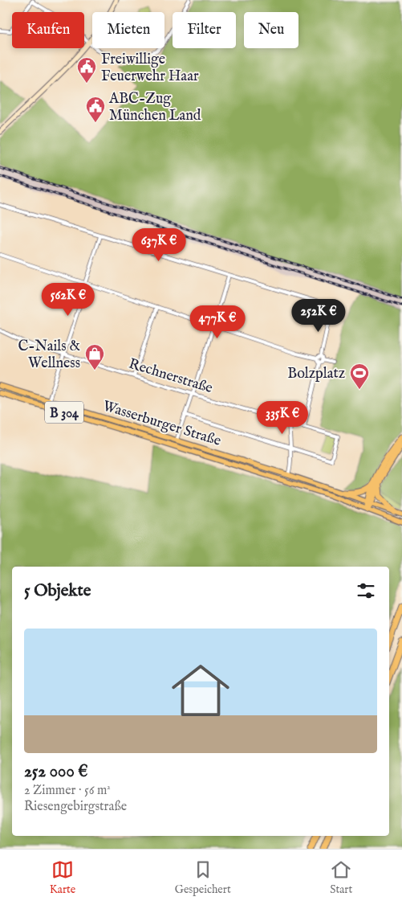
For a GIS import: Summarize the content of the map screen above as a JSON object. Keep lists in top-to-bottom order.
{
  "streets": {
    "main road": ["B 304", "Wasserburger Straße"],
    "street": ["Rechnerstraße"]
  },
  "crossings": [
    ["B 304", "Wasserburger Straße"]
  ],
  "places": {
    "public building": ["Freiwillige Feuerwehr Haar", "ABC-Zug München Land"],
    "shop": ["C-Nails & Wellness"],
    "sports": ["Bolzplatz"]
  },
  "page": {
    "chip": [
      "Kaufen",
      "Mieten",
      "Filter",
      "Neu"
    ],
    "price": [
      "637K €",
      "562K €",
      "252K €",
      "477K €",
      "335K €"
    ],
    "heading": "5 Objekte",
    "list": [
      {
        "name": "252 000 €",
        "note": "2 Zimmer · 56 m² · Riesengebirgstraße"
      }
    ],
    "tabs": ["Karte", "Gespeichert", "Start"]
  }
}
